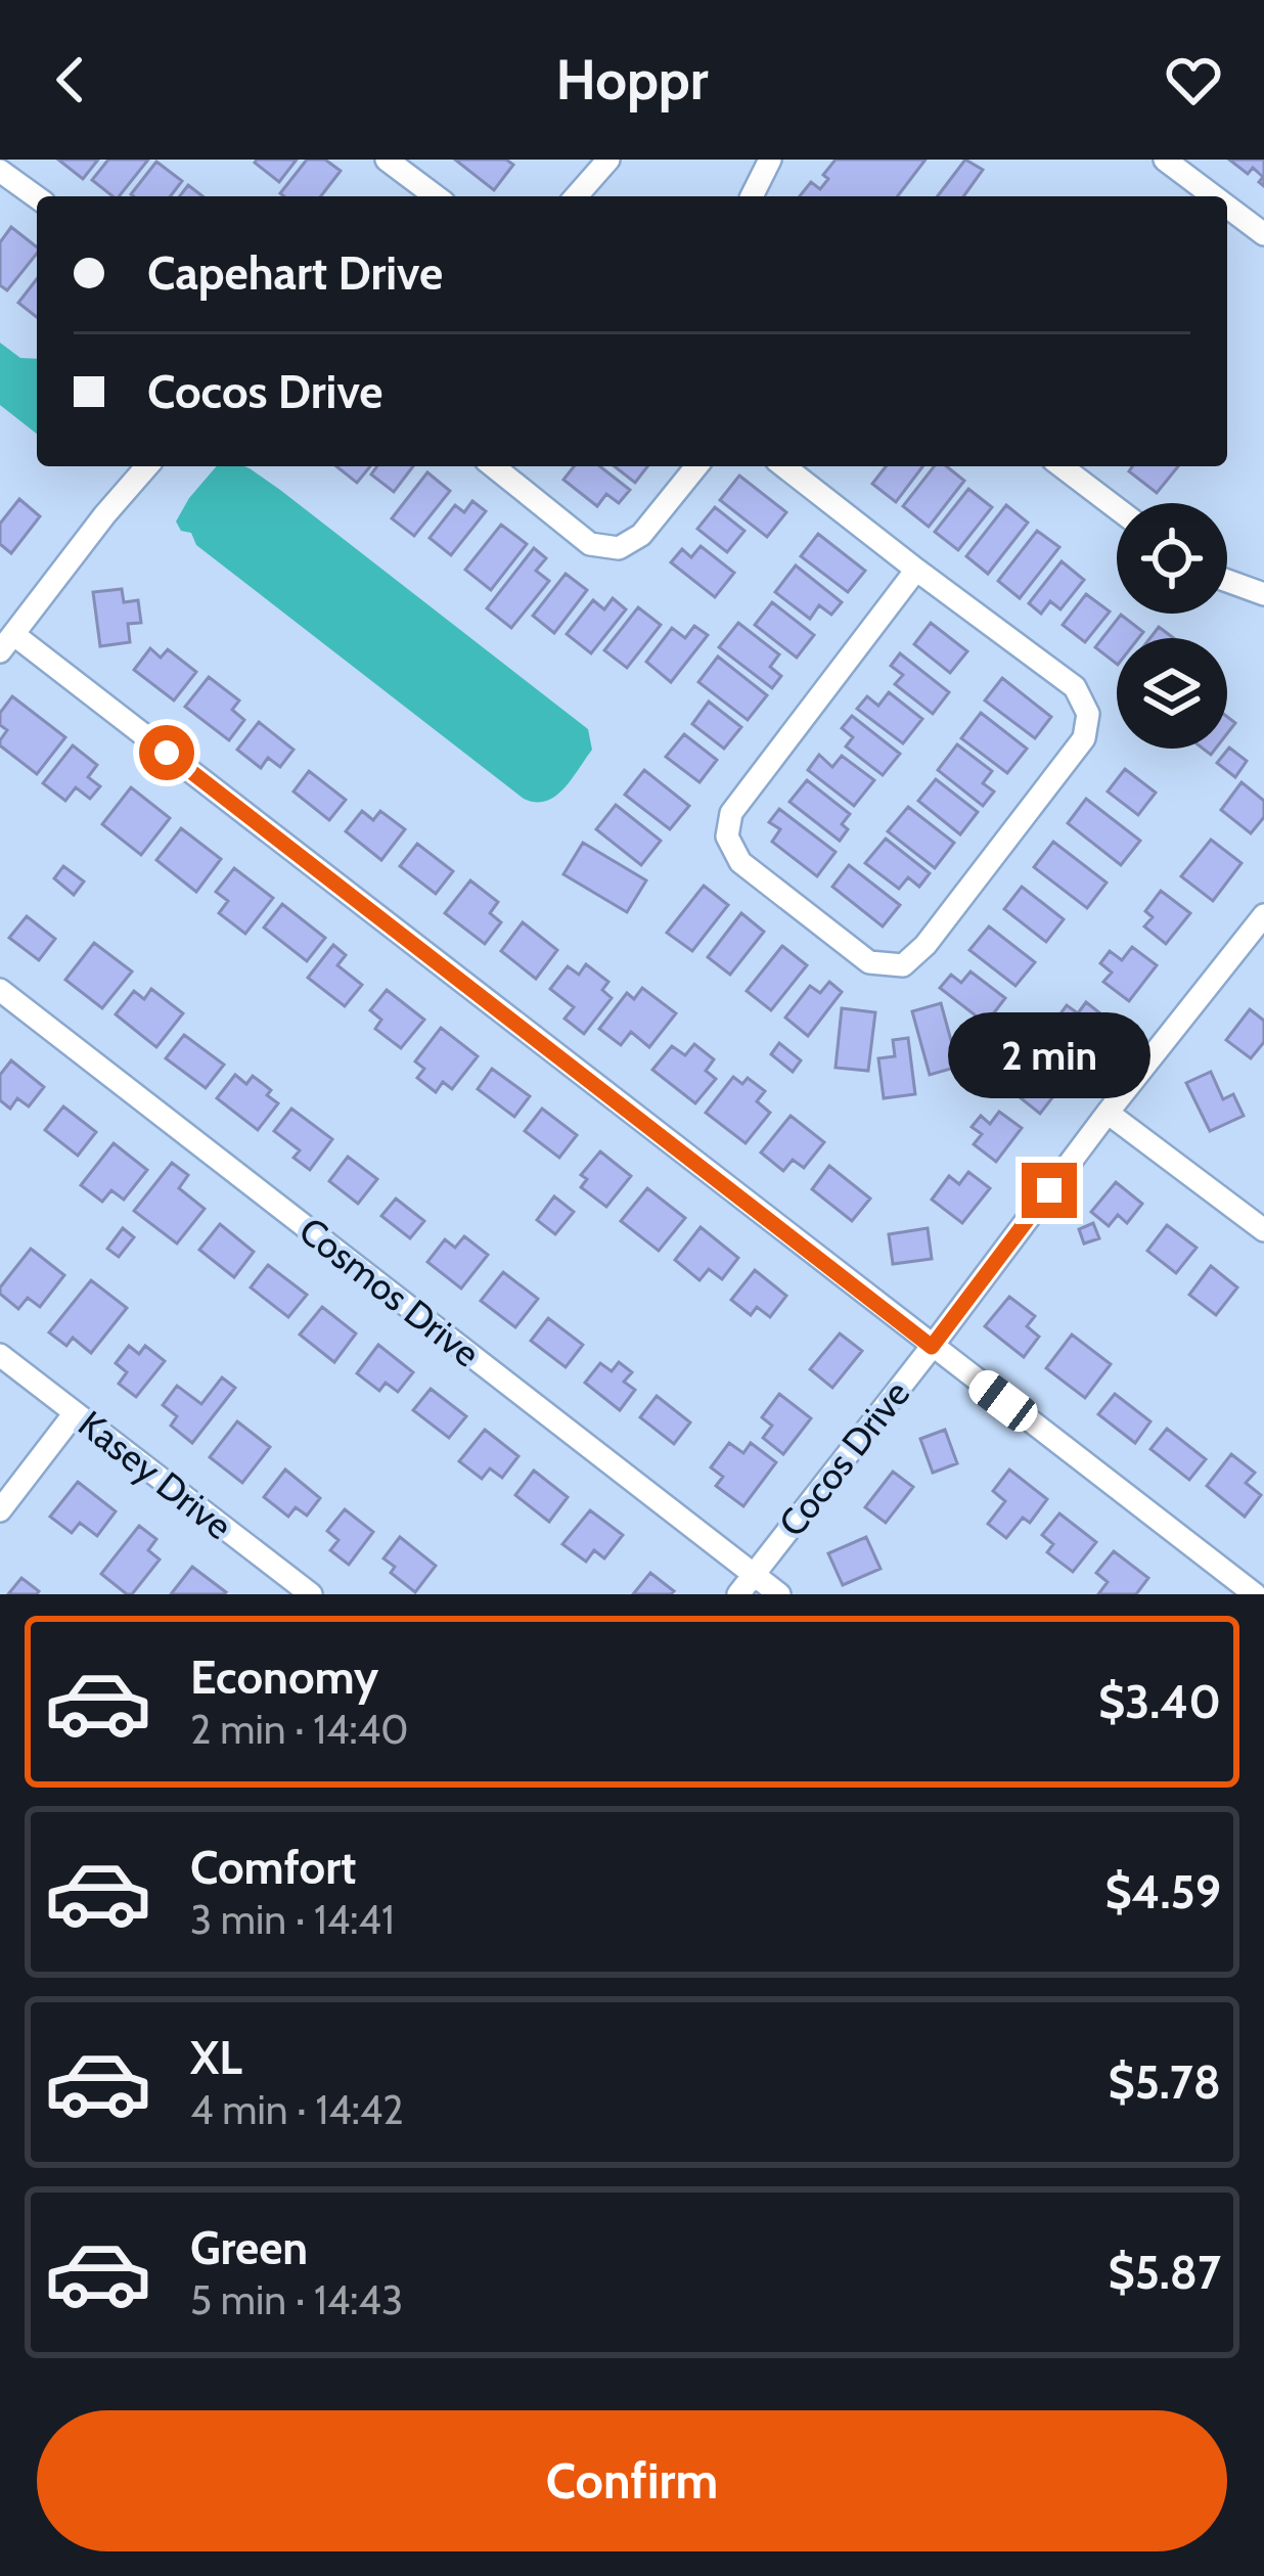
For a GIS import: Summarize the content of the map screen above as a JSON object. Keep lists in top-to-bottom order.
{
  "streets": {
    "street": ["Cosmos Drive", "Cocos Drive", "Kasey Drive"]
  },
  "crossings": [
    ["Cosmos Drive", "Cocos Drive"]
  ],
  "page": {
    "header": "Hoppr",
    "banner": ["Capehart Drive", "Cocos Drive"],
    "bubble": "2 min",
    "list": [
      {
        "name": "Economy",
        "note": "2 min · 14:40",
        "value": "$3.40"
      },
      {
        "name": "Comfort",
        "note": "3 min · 14:41",
        "value": "$4.59"
      },
      {
        "name": "XL",
        "note": "4 min · 14:42",
        "value": "$5.78"
      },
      {
        "name": "Green",
        "note": "5 min · 14:43",
        "value": "$5.87"
      }
    ],
    "buttons": "Confirm"
  }
}
